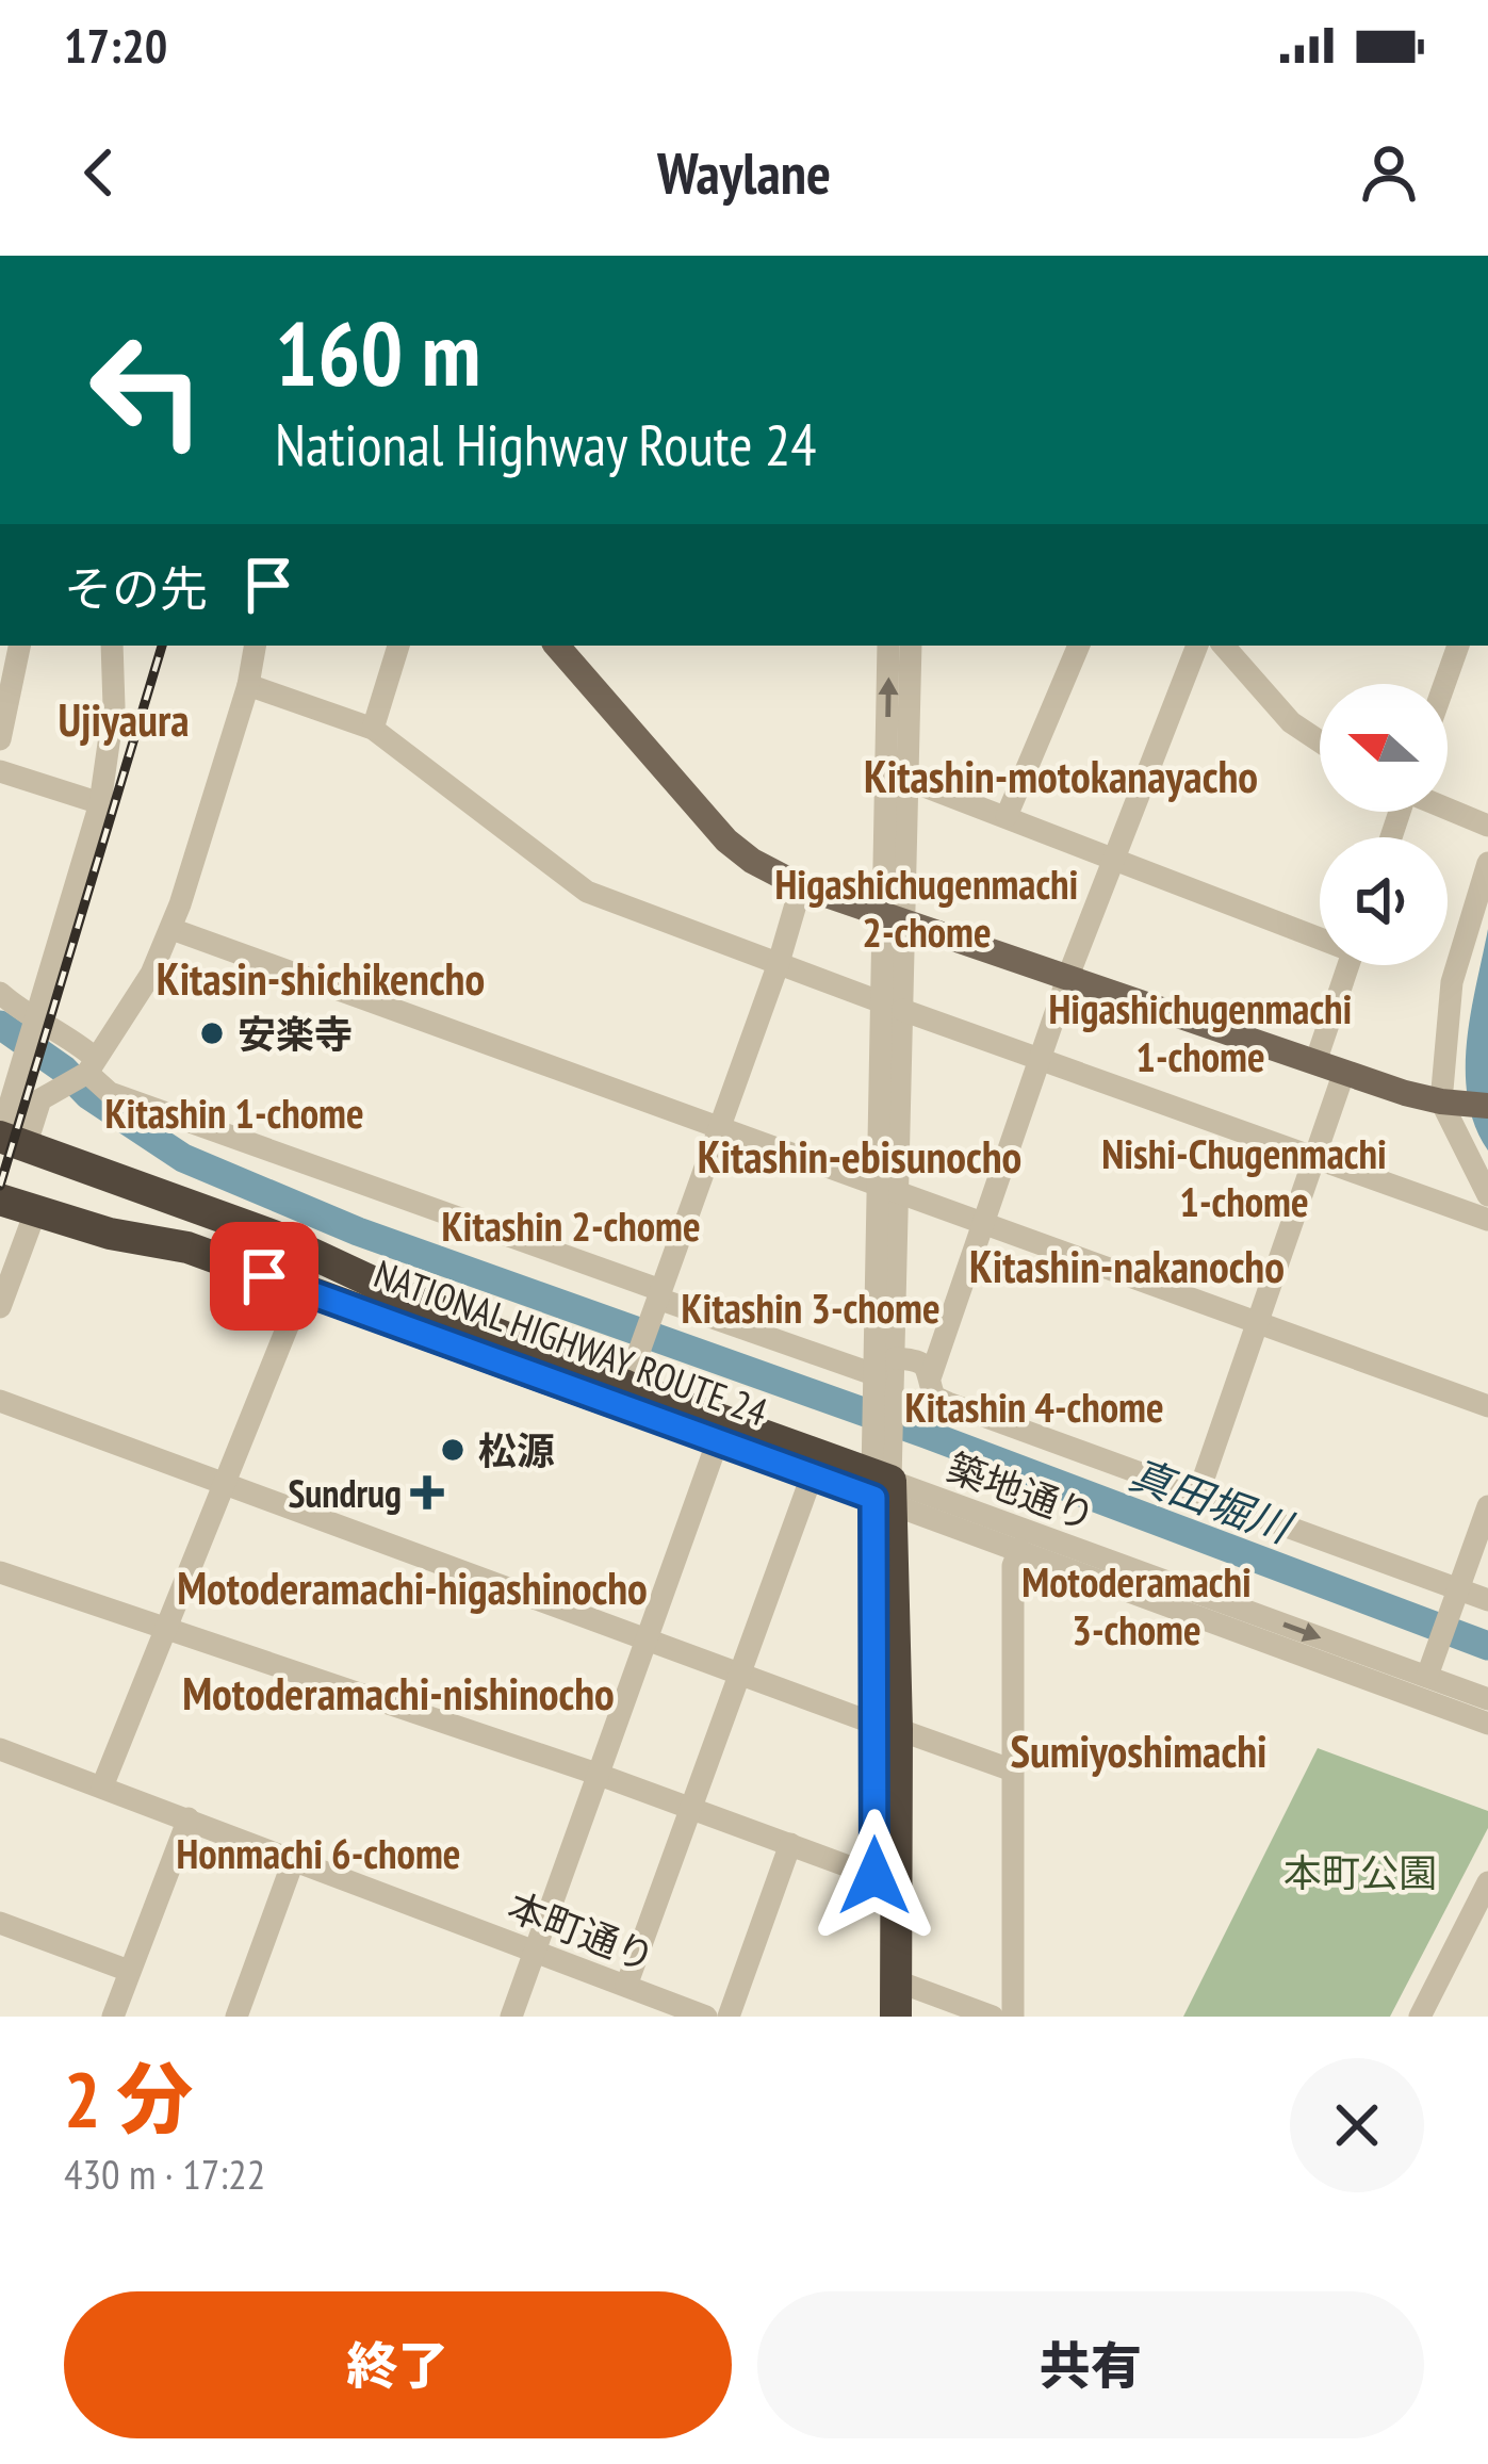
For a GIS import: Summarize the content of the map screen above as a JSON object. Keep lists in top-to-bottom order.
{
  "streets": {
    "highway": ["NATIONAL HIGHWAY ROUTE 24"],
    "street": ["築地通り", "本町通り"]
  },
  "crossings": [
    ["NATIONAL HIGHWAY ROUTE 24", "築地通り"]
  ],
  "districts": [
    "Ujiyaura",
    "Kitashin-motokanayacho",
    "Higashichugenmachi 2-chome",
    "Kitasin-shichikencho",
    "Higashichugenmachi 1-chome",
    "Kitashin 1-chome",
    "Nishi-Chugenmachi 1-chome",
    "Kitashin-ebisunocho",
    "Kitashin 2-chome",
    "Kitashin-nakanocho",
    "Kitashin 3-chome",
    "Kitashin 4-chome",
    "Motoderamachi 3-chome",
    "Motoderamachi-higashinocho",
    "Motoderamachi-nishinocho",
    "Sumiyoshimachi",
    "Honmachi 6-chome"
  ],
  "water": ["真田堀川"],
  "parks": ["本町公園"],
  "places": {
    "other": ["安楽寺", "松源"],
    "health": ["Sundrug"]
  },
  "north": "left",
  "page": {
    "status": "17:20",
    "header": "Waylane",
    "turn": ["160 m", "National Highway Route 24"],
    "then": "その先",
    "heading": ["2 分", "430 m · 17:22"],
    "buttons": ["終了", "共有"]
  }
}
